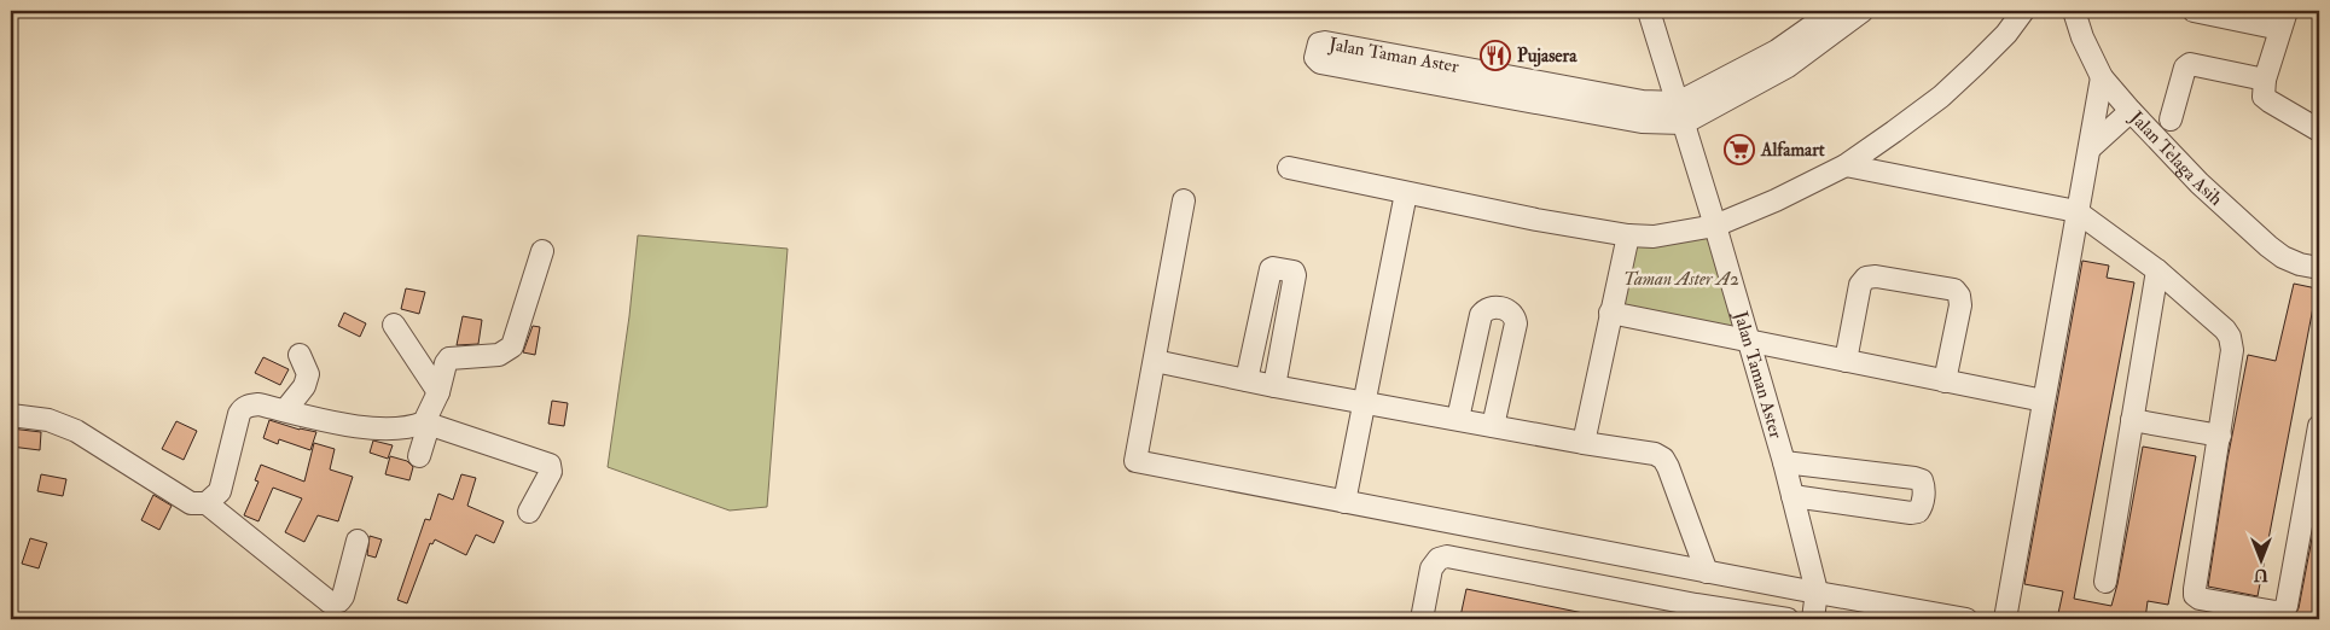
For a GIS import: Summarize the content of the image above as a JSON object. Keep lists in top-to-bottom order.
{
  "streets": {
    "street": ["Jalan Taman Aster", "Jalan Telaga Asih"]
  },
  "parks": ["Taman Aster A2"],
  "places": {
    "restaurant": ["Pujasera"],
    "supermarket": ["Alfamart"]
  },
  "north": "bottom"
}
